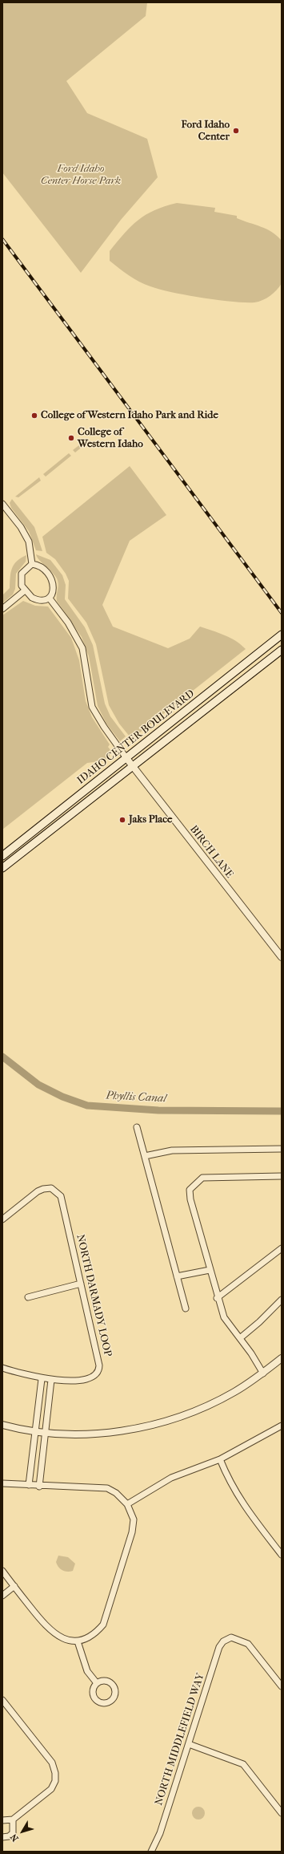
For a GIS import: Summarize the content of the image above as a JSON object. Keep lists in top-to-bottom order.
{
  "streets": {
    "main road": ["IDAHO CENTER BOULEVARD"],
    "street": ["BIRCH LANE", "NORTH DARMADY LOOP", "NORTH MIDDLEFIELD WAY"]
  },
  "crossings": [
    ["IDAHO CENTER BOULEVARD", "BIRCH LANE"]
  ],
  "water": ["Phyllis Canal"],
  "parks": ["Ford Idaho Center Horse Park"],
  "places": [
    "Ford Idaho Center",
    "College of Western Idaho Park and Ride",
    "College of Western Idaho",
    "Jaks Place"
  ],
  "north": "bottom left"
}
